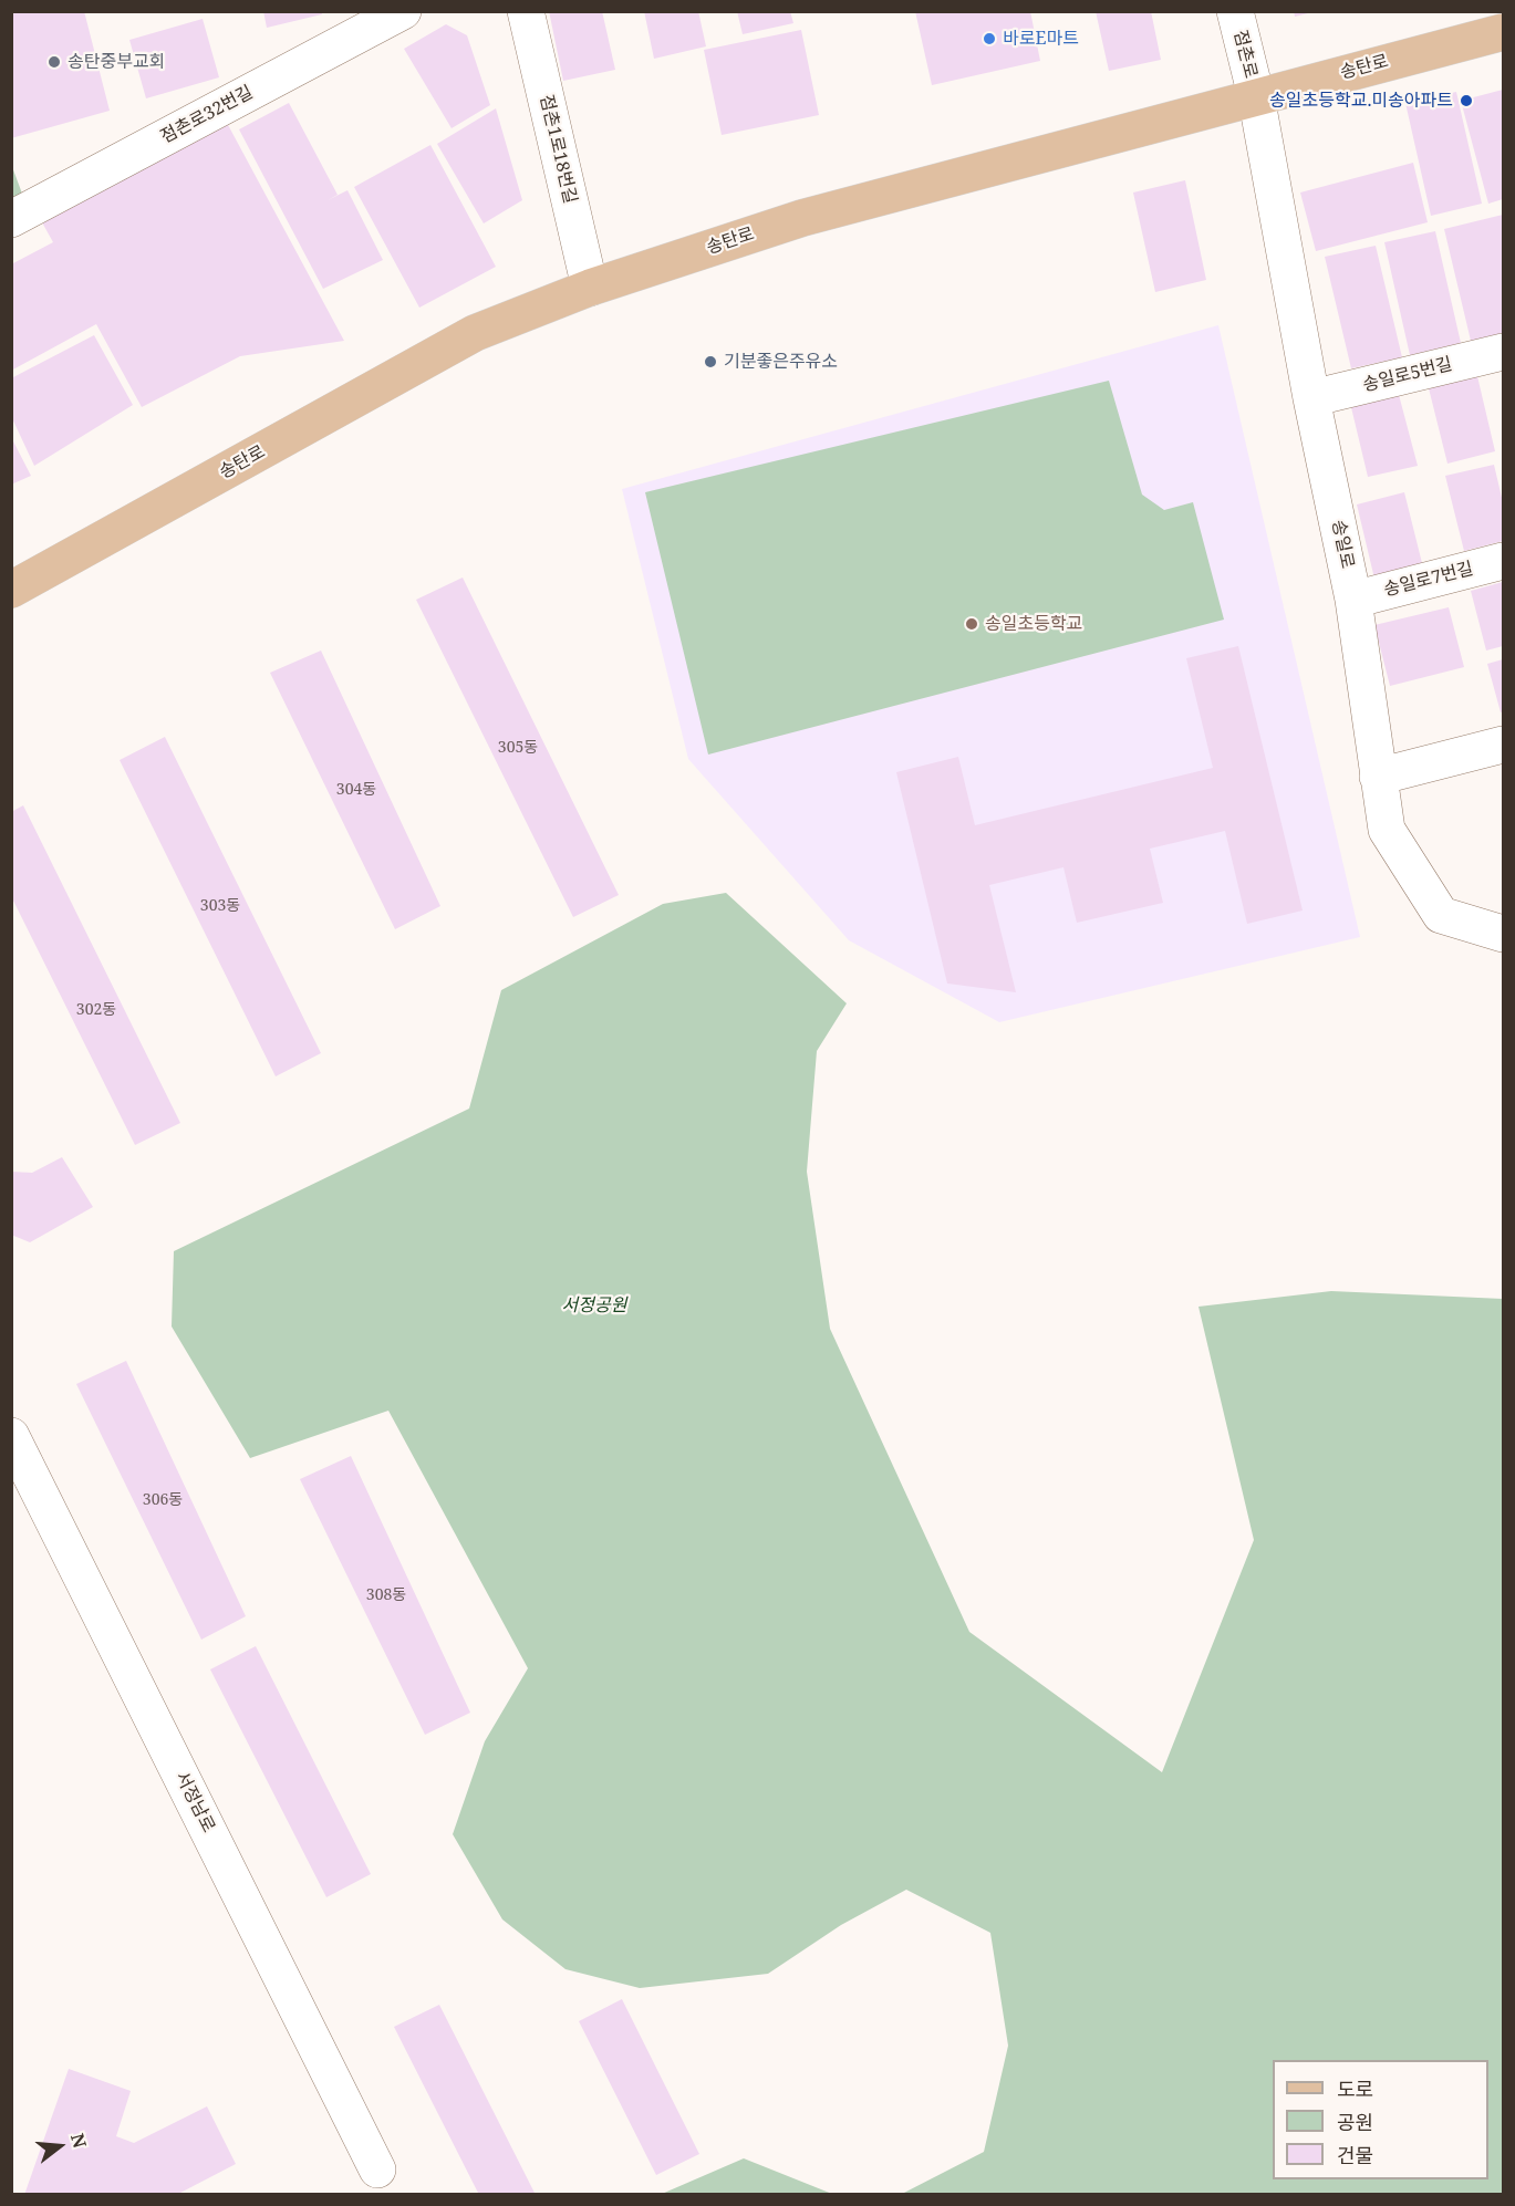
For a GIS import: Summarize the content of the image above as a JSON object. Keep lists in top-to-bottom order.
{
  "streets": {
    "main road": ["송탄로"],
    "street": [
      "점촌로",
      "점촌로32번길",
      "점촌1로18번길",
      "송일로5번길",
      "송일로",
      "송일로7번길",
      "서정남로"
    ]
  },
  "crossings": [
    ["점촌로", "송탄로"],
    ["점촌로", "송일로"],
    ["송탄로", "점촌1로18번길"],
    ["송탄로", "송일로"],
    ["송일로5번길", "송일로"],
    ["송일로", "송일로7번길"]
  ],
  "parks": ["서정공원"],
  "places": [
    "바로E마트",
    "송탄중부교회",
    "송일초등학교.미송아파트",
    "기분좋은주유소",
    "송일초등학교"
  ],
  "house_numbers": [
    "305동",
    "304동",
    "303동",
    "302동",
    "306동",
    "308동"
  ],
  "legend": ["도로", "공원", "건물"],
  "north": "right"
}
